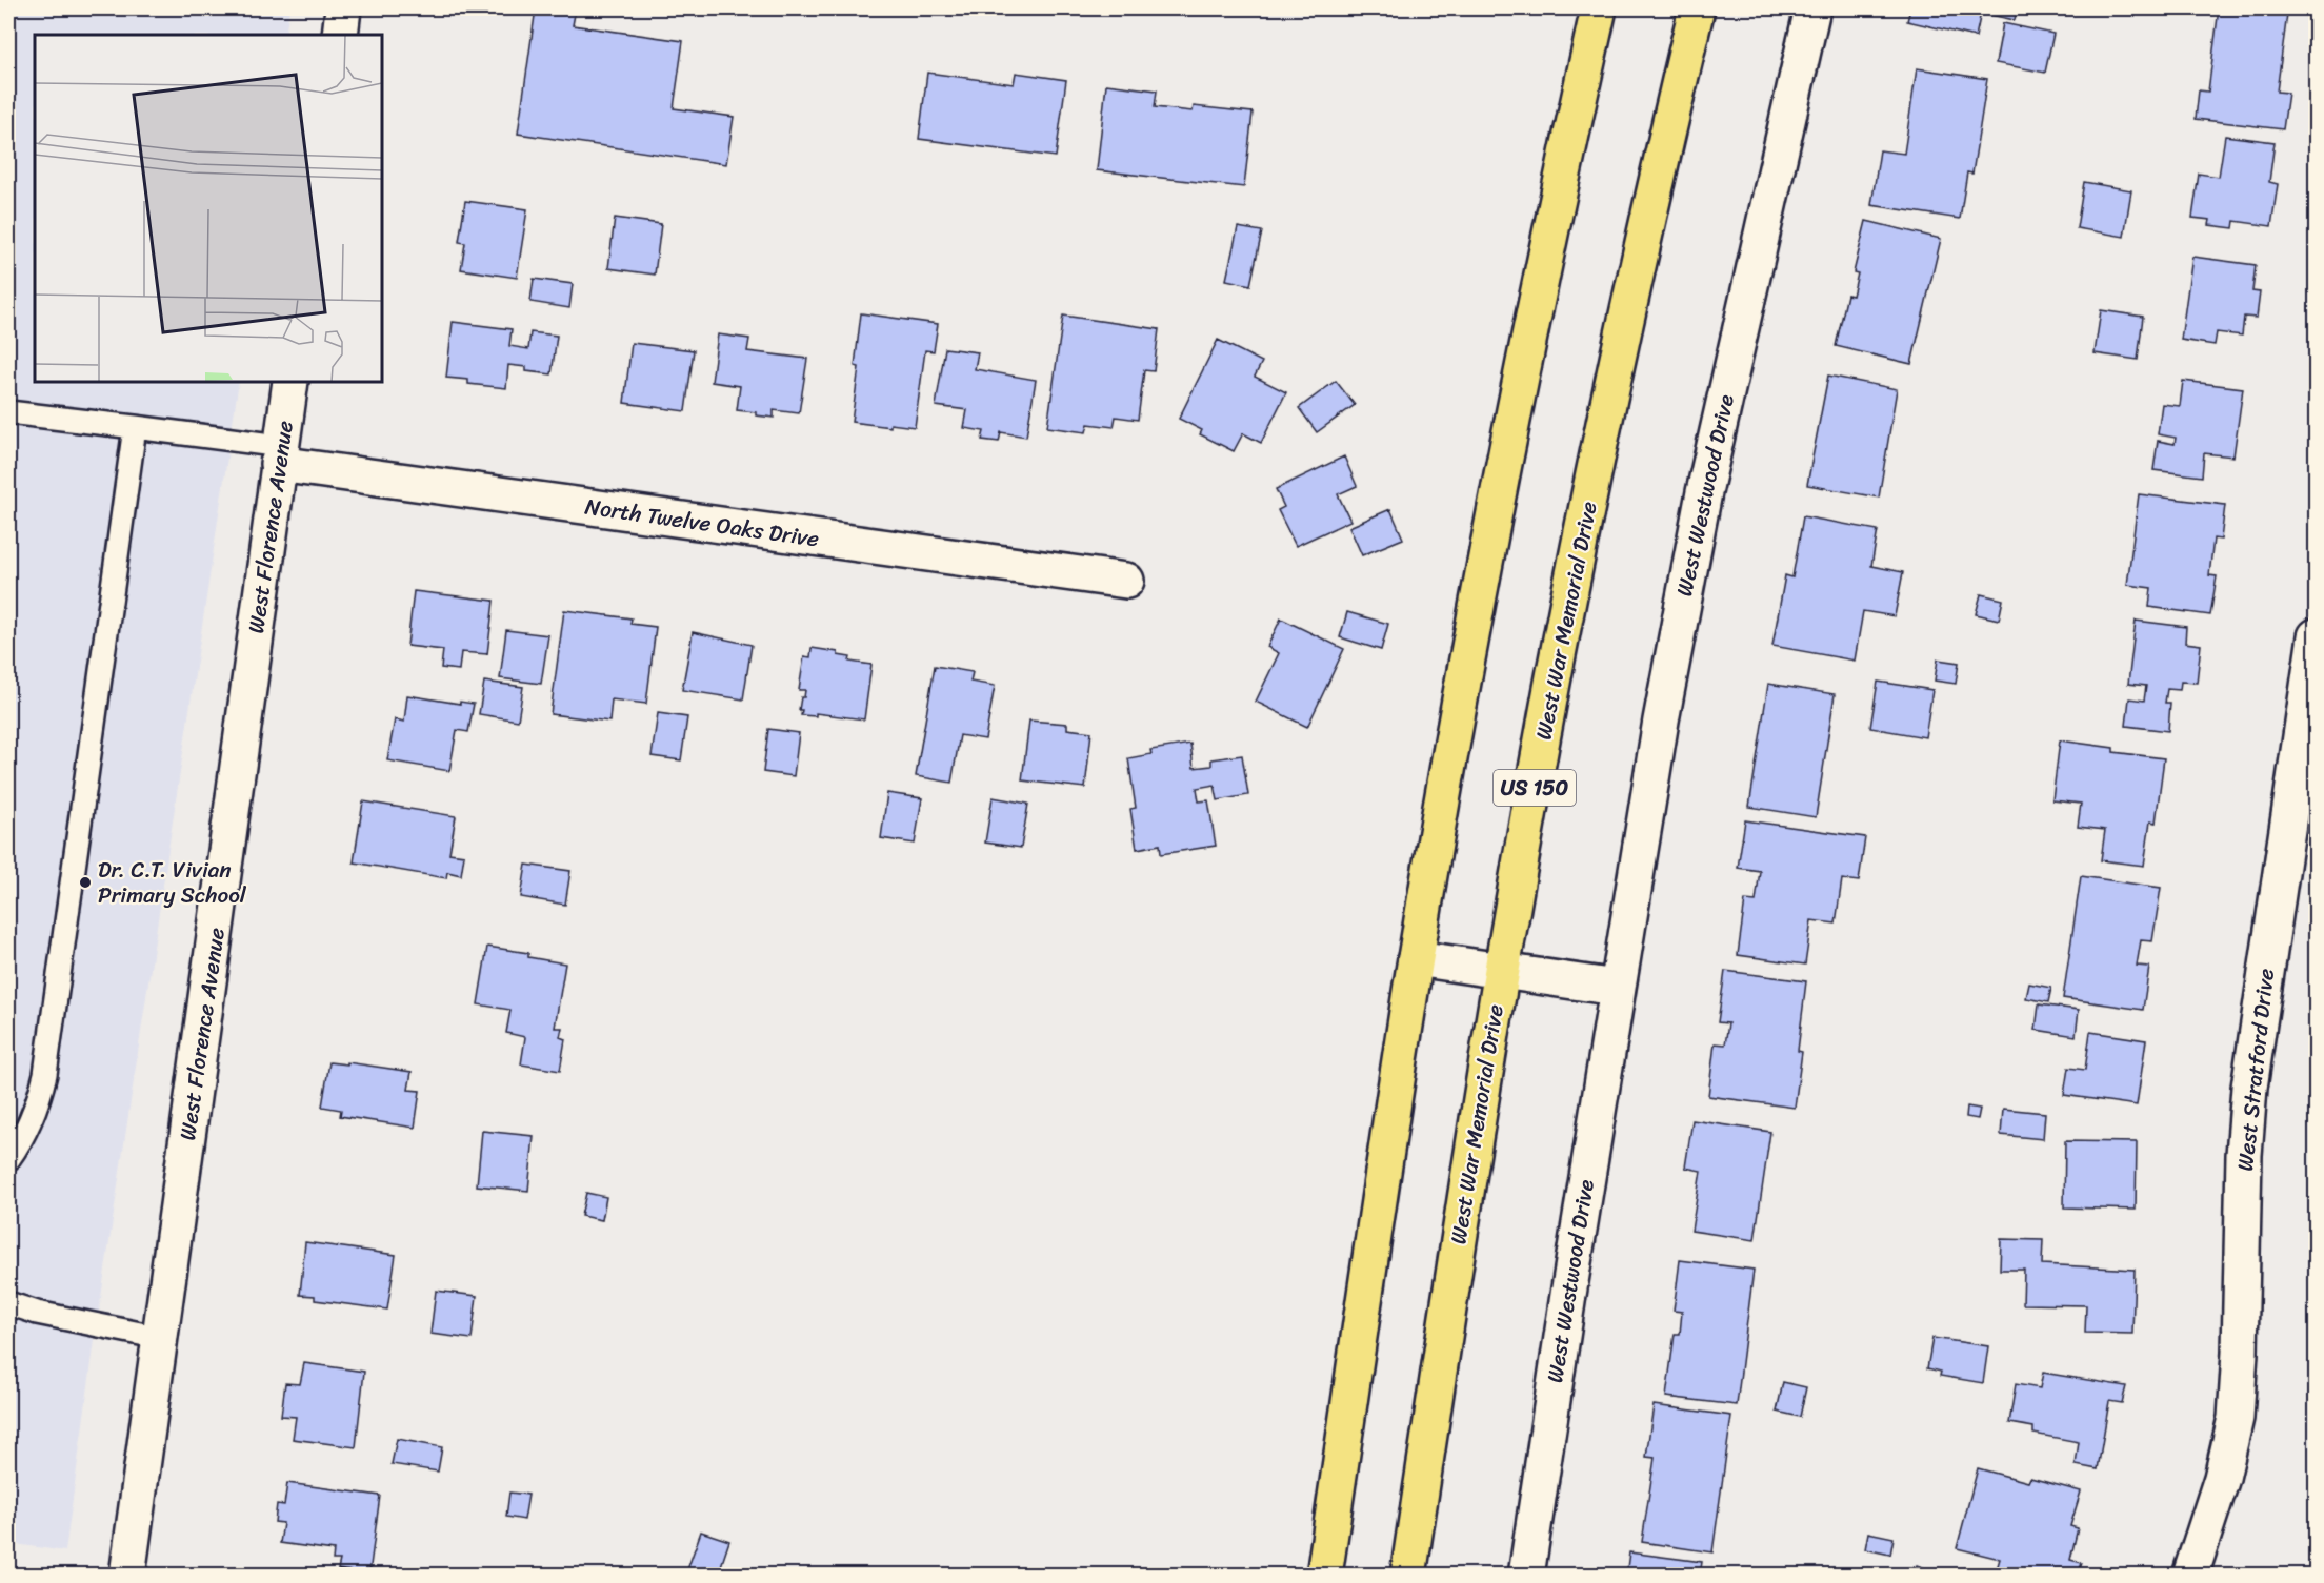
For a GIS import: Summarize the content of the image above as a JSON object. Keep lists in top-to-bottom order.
{
  "streets": {
    "highway": ["West War Memorial Drive", "US 150"],
    "street": [
      "West Westwood Drive",
      "North Twelve Oaks Drive",
      "West Florence Avenue",
      "West Stratford Drive"
    ]
  },
  "crossings": [
    ["North Twelve Oaks Drive", "West Florence Avenue"]
  ],
  "places": ["Dr. C.T. Vivian Primary School"]
}
